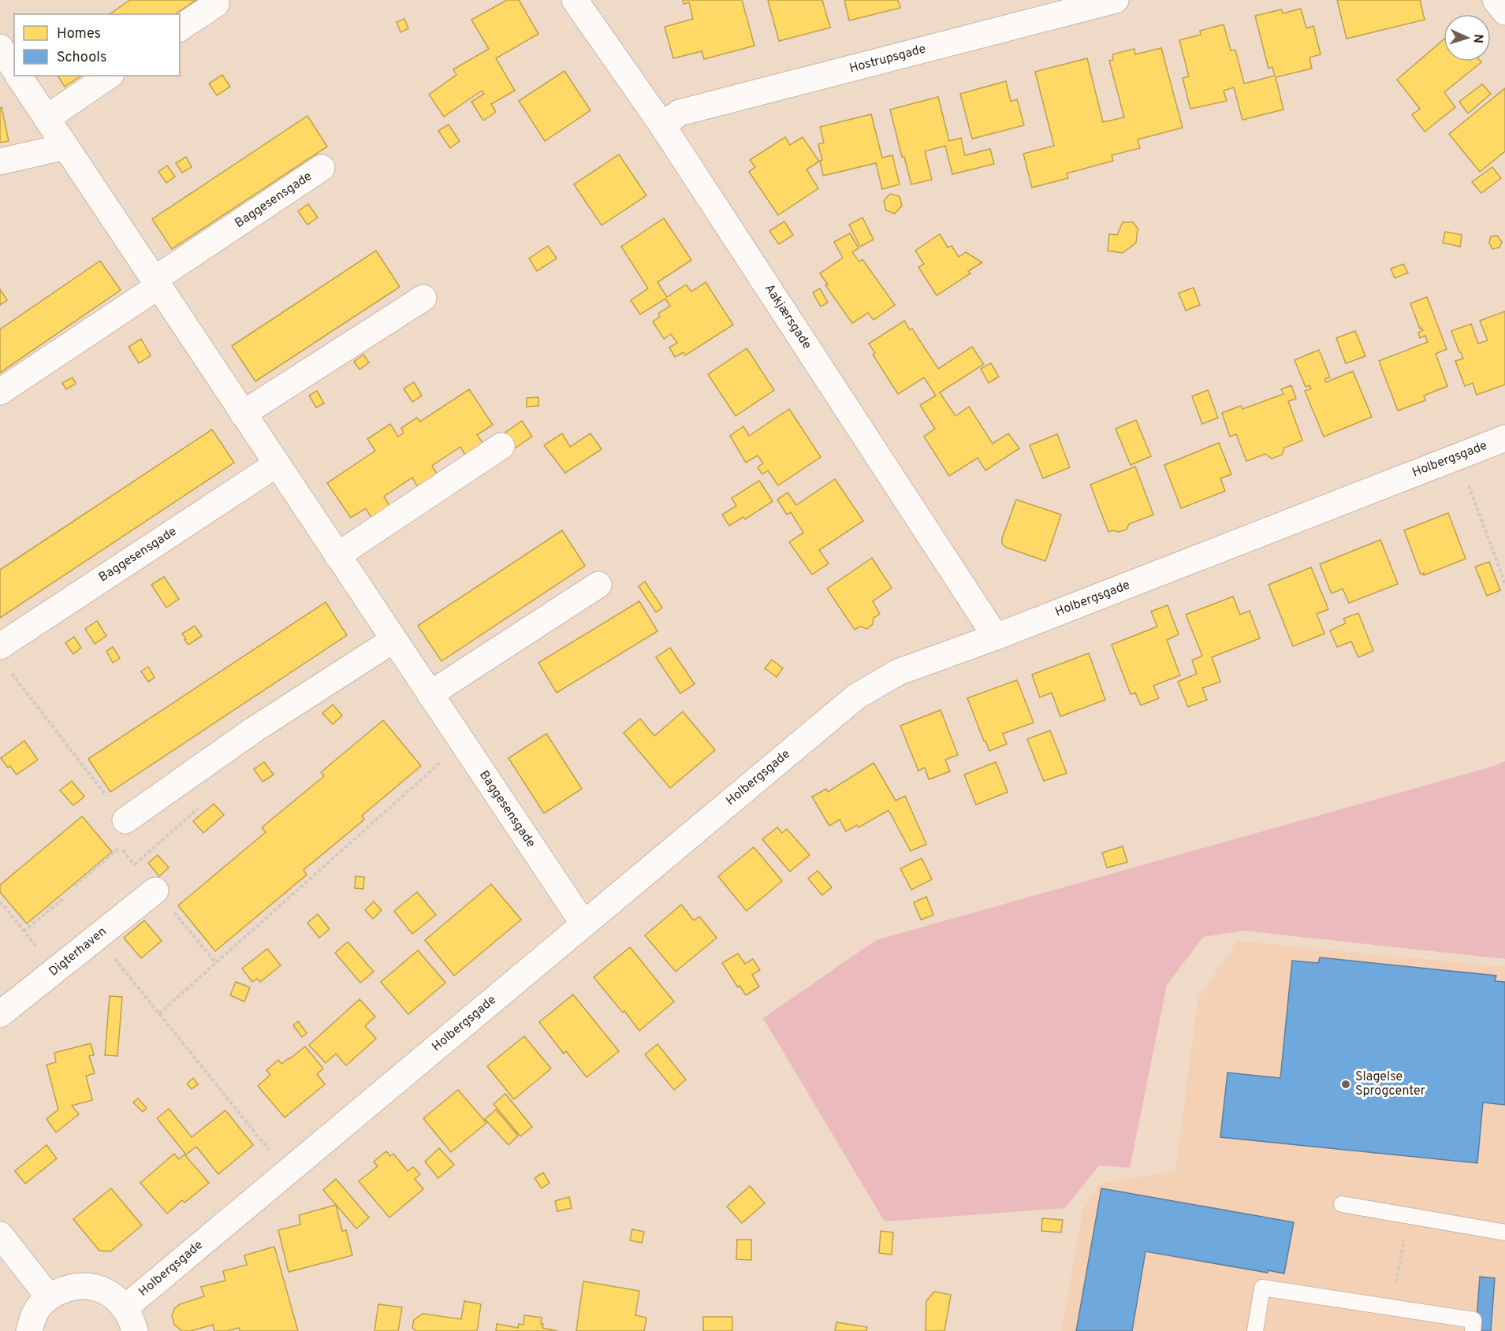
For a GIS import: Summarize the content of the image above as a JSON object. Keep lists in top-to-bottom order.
{
  "streets": {
    "street": [
      "Hostrupsgade",
      "Baggesensgade",
      "Aakjærsgade",
      "Holbergsgade",
      "Digterhaven"
    ]
  },
  "crossings": [
    ["Hostrupsgade", "Aakjærsgade"],
    ["Baggesensgade", "Holbergsgade"],
    ["Aakjærsgade", "Holbergsgade"]
  ],
  "places": ["Slagelse Sprogcenter"],
  "legend": ["Homes", "Schools"],
  "north": "right"
}
